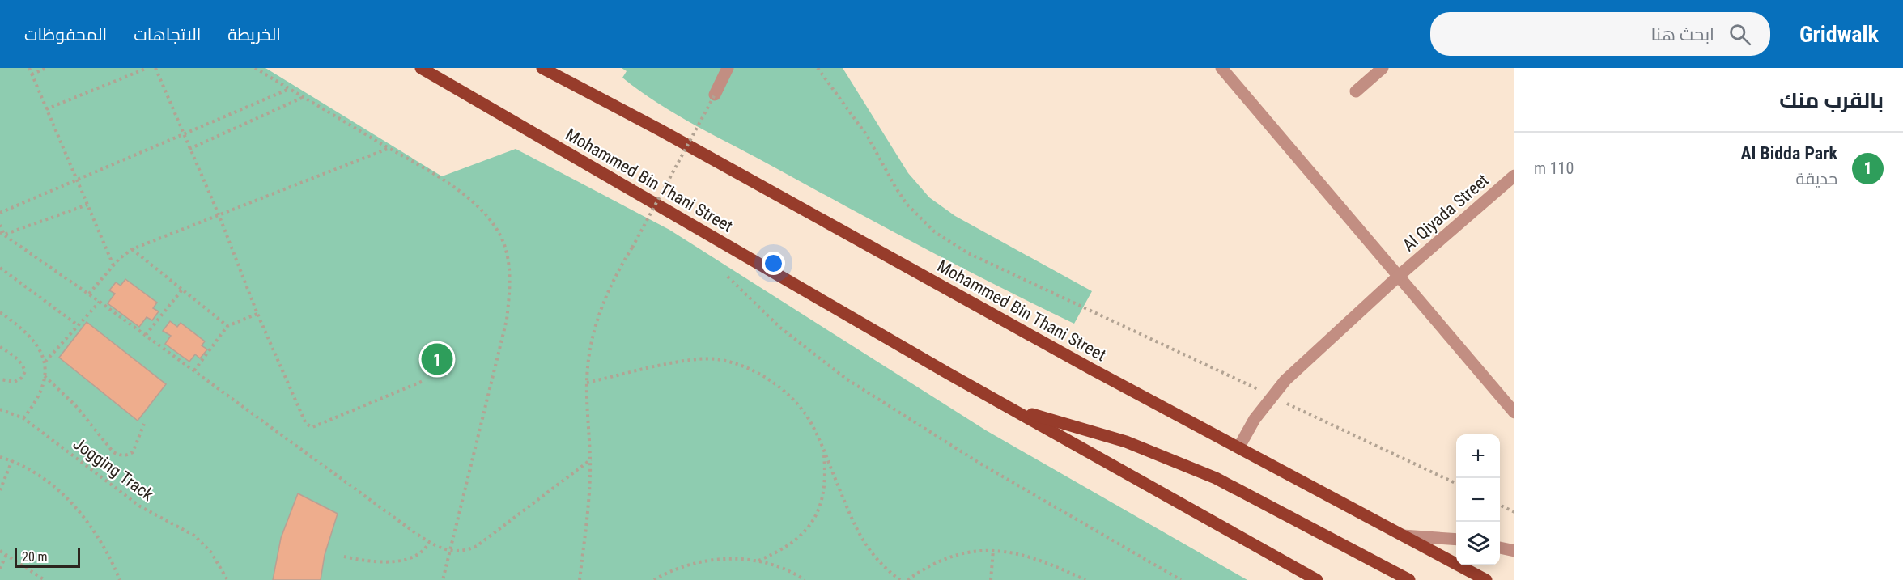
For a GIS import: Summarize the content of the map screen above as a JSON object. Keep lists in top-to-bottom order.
{
  "streets": {
    "main road": ["Mohammed Bin Thani Street"],
    "street": ["Al Qiyada Street"],
    "path": ["Jogging Track"]
  },
  "crossings": [
    ["Mohammed Bin Thani Street", "Al Qiyada Street"]
  ],
  "scale_bar": "20 m",
  "page": {
    "header": "Gridwalk",
    "search": "ابحث هنا",
    "nav": ["الخريطة", "الاتجاهات", "المحفوظات"],
    "heading": "بالقرب منك",
    "list": [
      {
        "mark": "1",
        "name": "Al Bidda Park",
        "note": "حديقة",
        "value": "110 m"
      }
    ],
    "pins": "1",
    "map_buttons": ["+", "−"],
    "scale": "20 m"
  }
}
